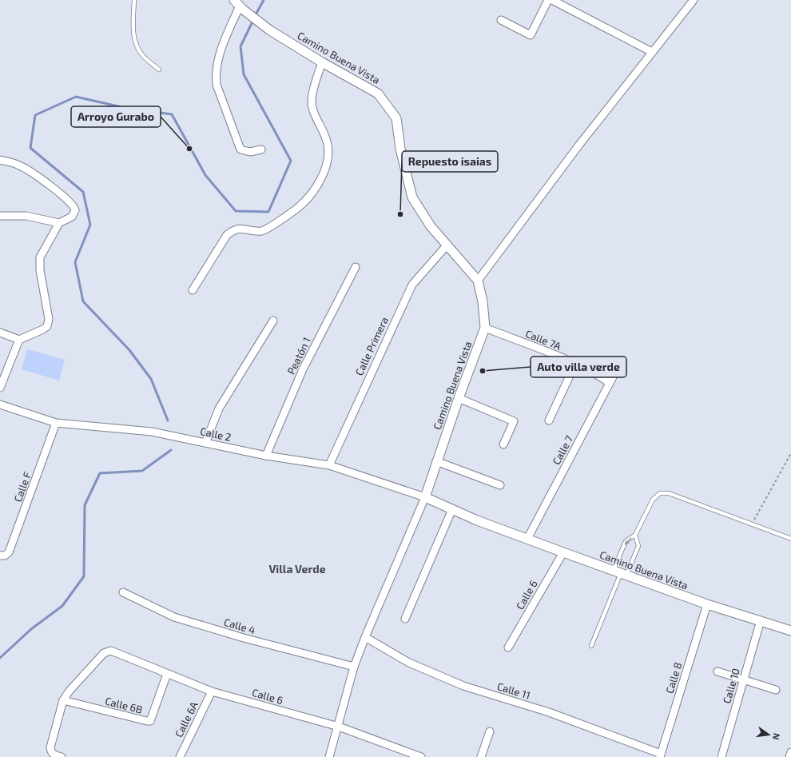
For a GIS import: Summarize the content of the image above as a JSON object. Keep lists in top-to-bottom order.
{
  "streets": {
    "street": [
      "Camino Buena Vista",
      "Calle 7A",
      "Calle Primera",
      "Peatón 1",
      "Calle 2",
      "Calle 7",
      "Calle F",
      "Calle 6",
      "Calle 4",
      "Calle 8",
      "Calle 10",
      "Calle 11",
      "Calle 6B",
      "Calle 6A"
    ]
  },
  "crossings": [
    ["Camino Buena Vista", "Calle 7A"],
    ["Camino Buena Vista", "Calle Primera"],
    ["Camino Buena Vista", "Calle 2"],
    ["Camino Buena Vista", "Calle 7"],
    ["Camino Buena Vista", "Calle 6"],
    ["Camino Buena Vista", "Calle 8"],
    ["Camino Buena Vista", "Calle 10"],
    ["Calle 7A", "Calle 7"],
    ["Calle Primera", "Calle 2"],
    ["Peatón 1", "Calle 2"],
    ["Calle 2", "Calle F"],
    ["Calle 6", "Calle 6B"],
    ["Calle 6", "Calle 6A"],
    ["Calle 8", "Calle 11"]
  ],
  "districts": ["Villa Verde"],
  "places": ["Arroyo Gurabo", "Repuesto isaias", "Auto villa verde"],
  "north": "right"
}
